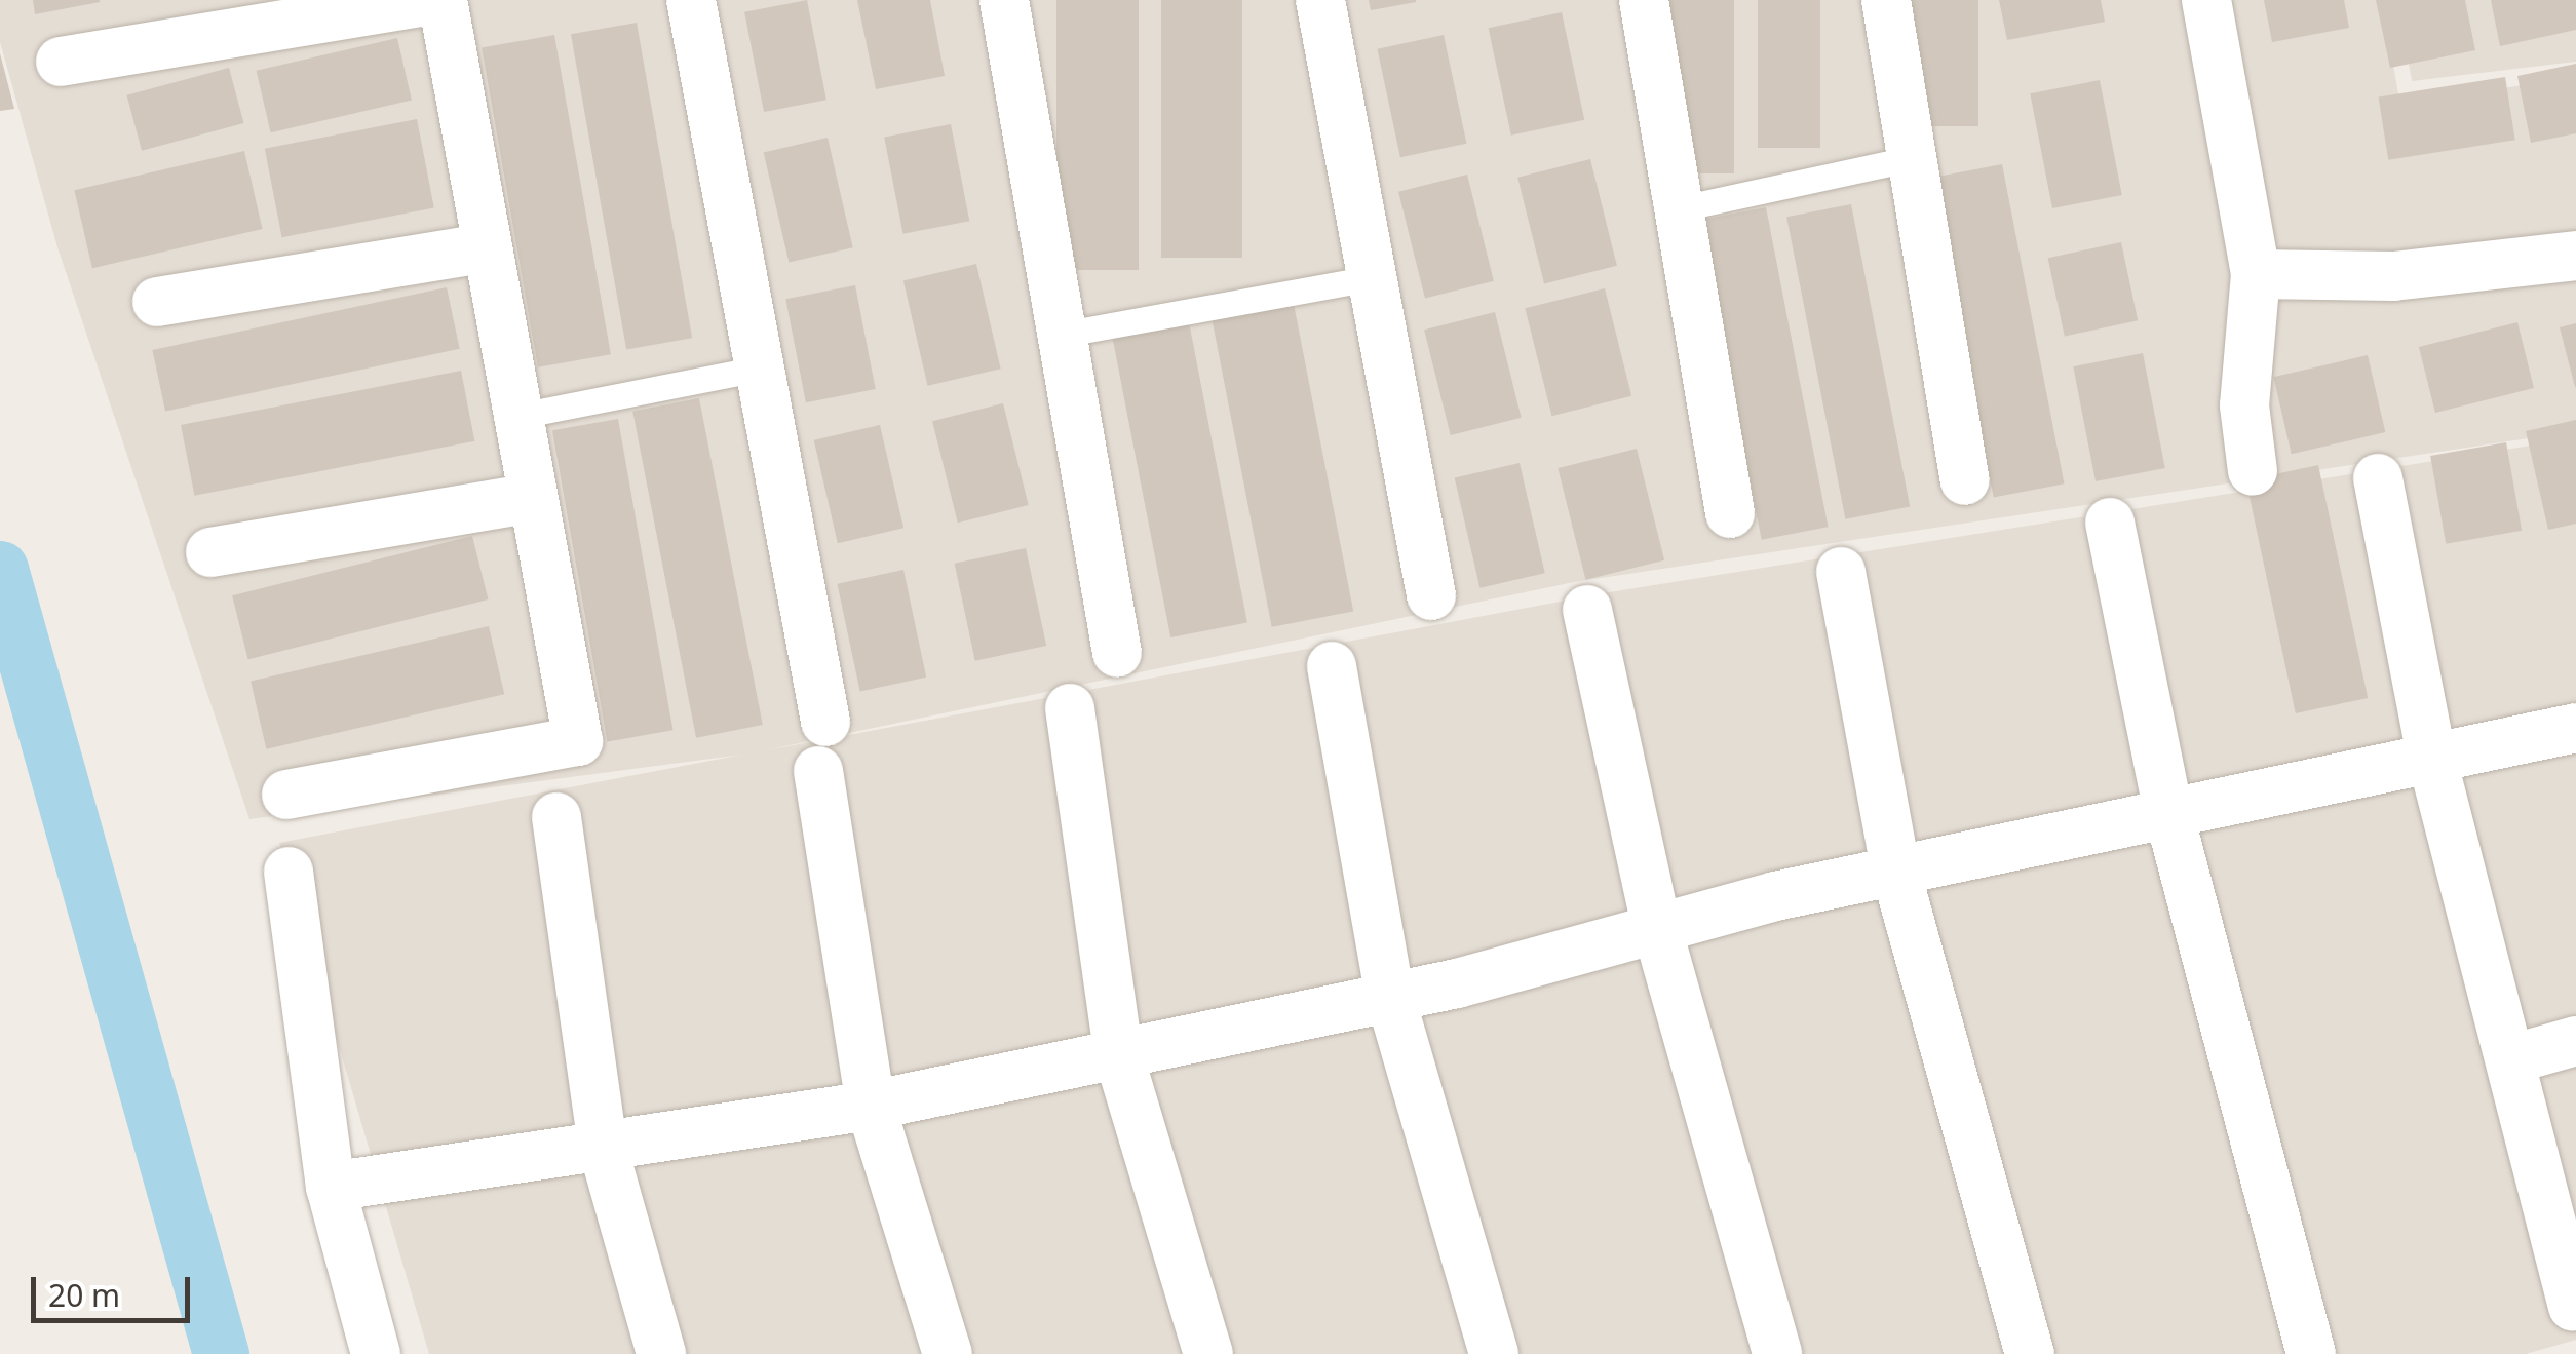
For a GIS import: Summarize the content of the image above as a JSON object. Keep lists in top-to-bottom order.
{
  "scale_bar": "20 m"
}
